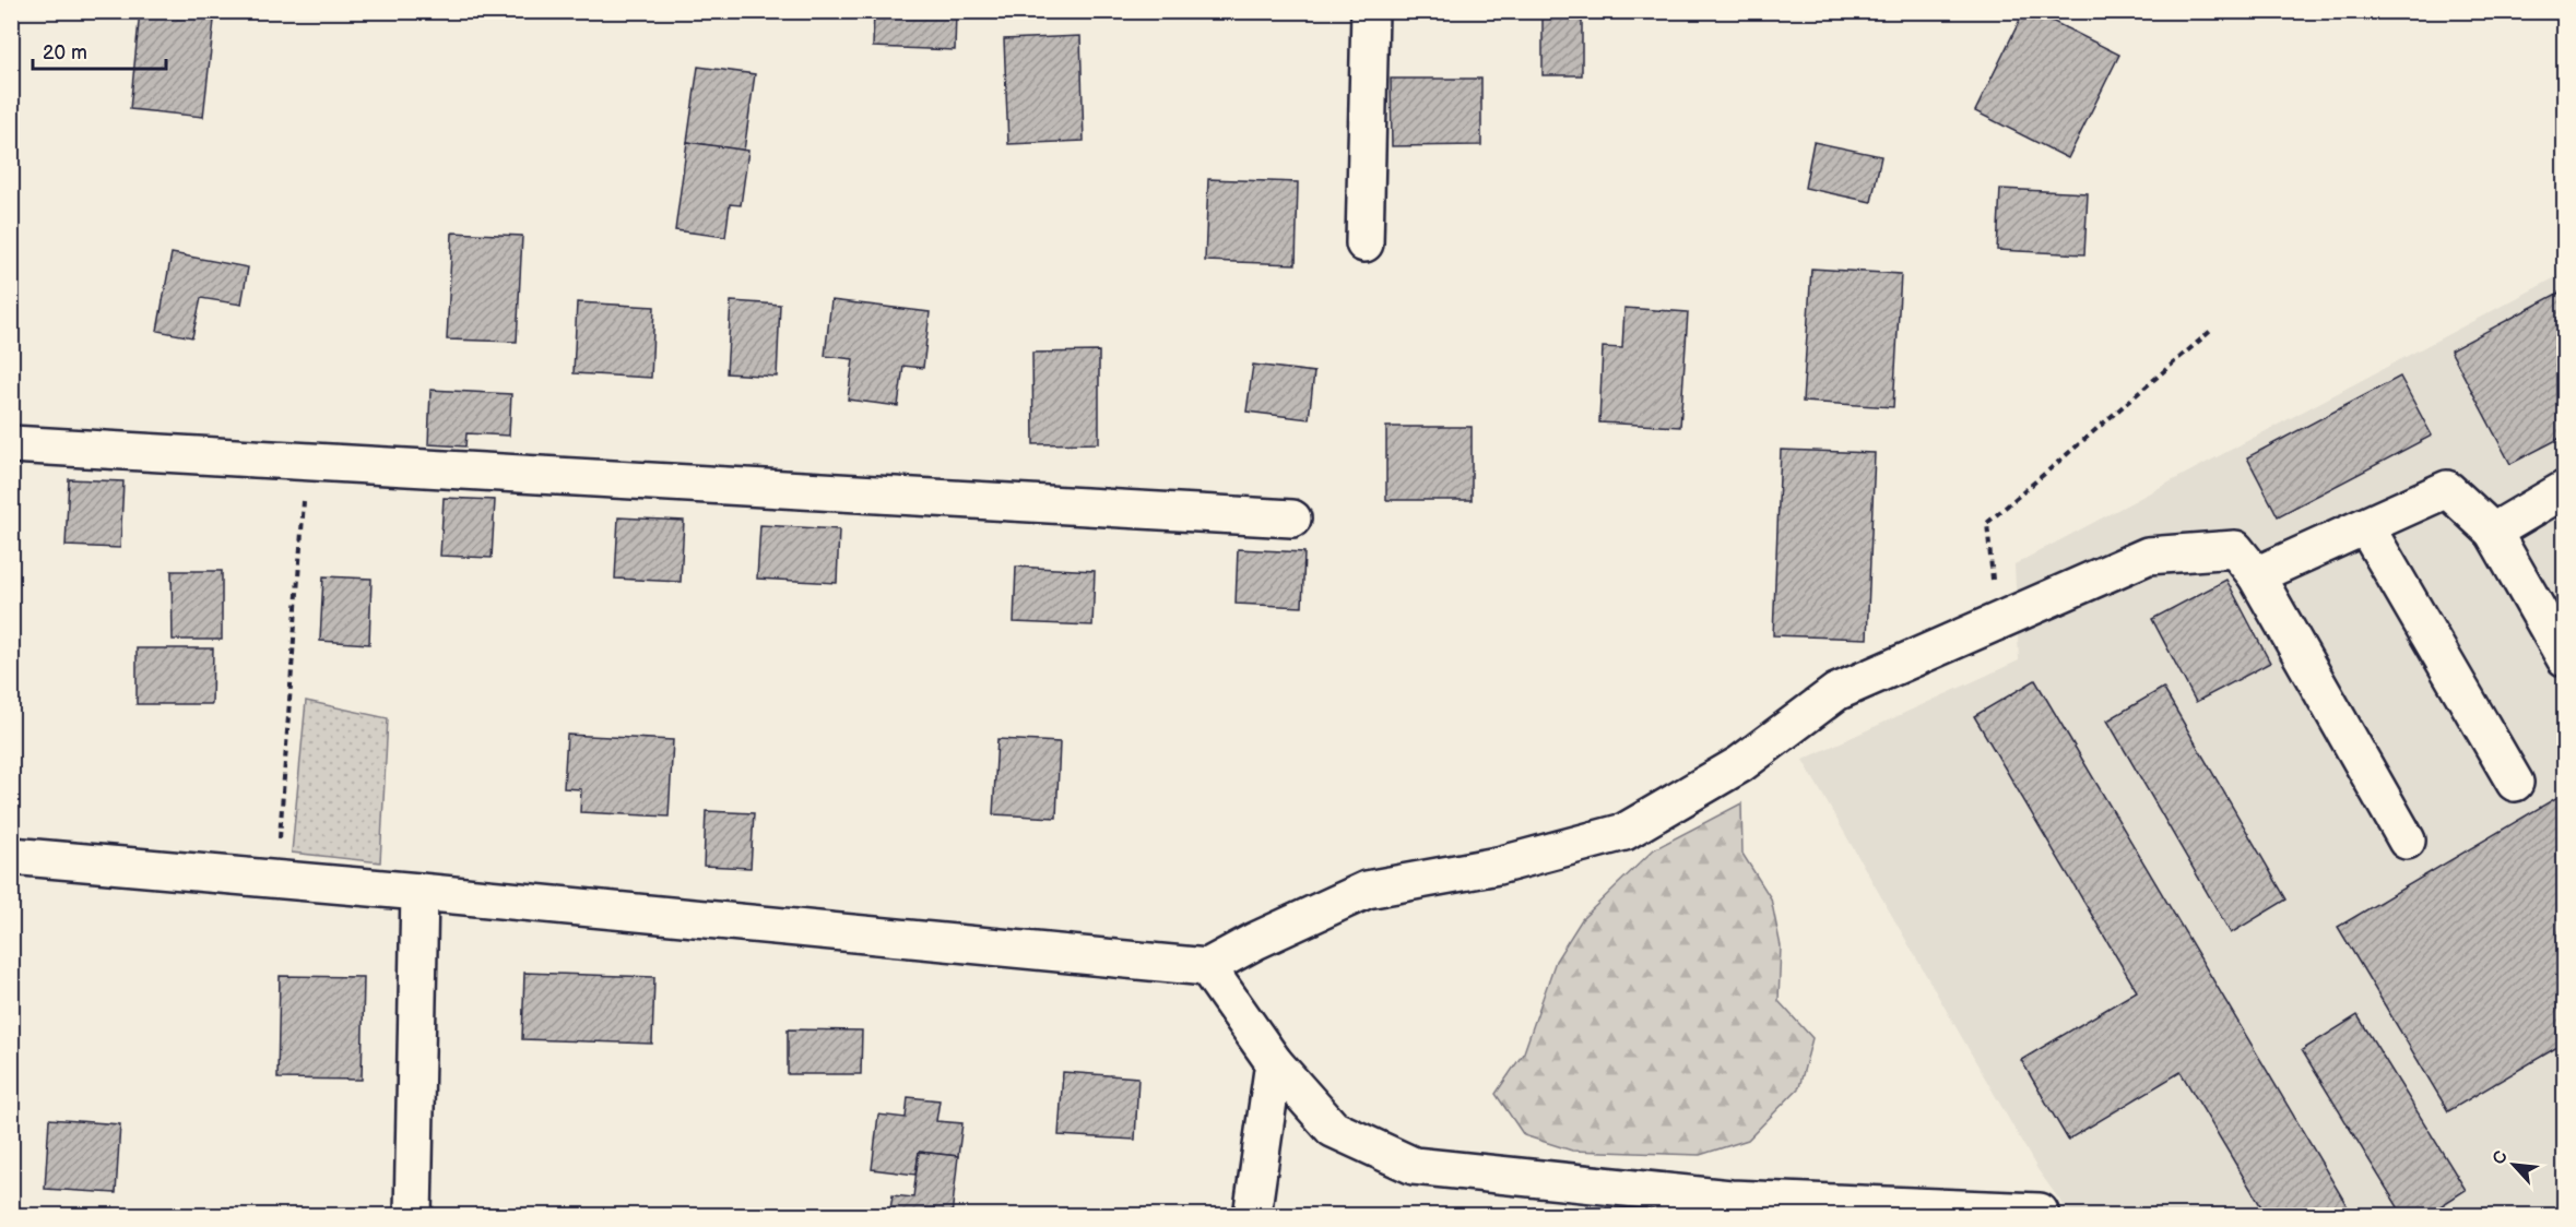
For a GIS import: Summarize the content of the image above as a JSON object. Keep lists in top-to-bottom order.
{
  "scale_bar": "20 m",
  "north": "top left"
}
